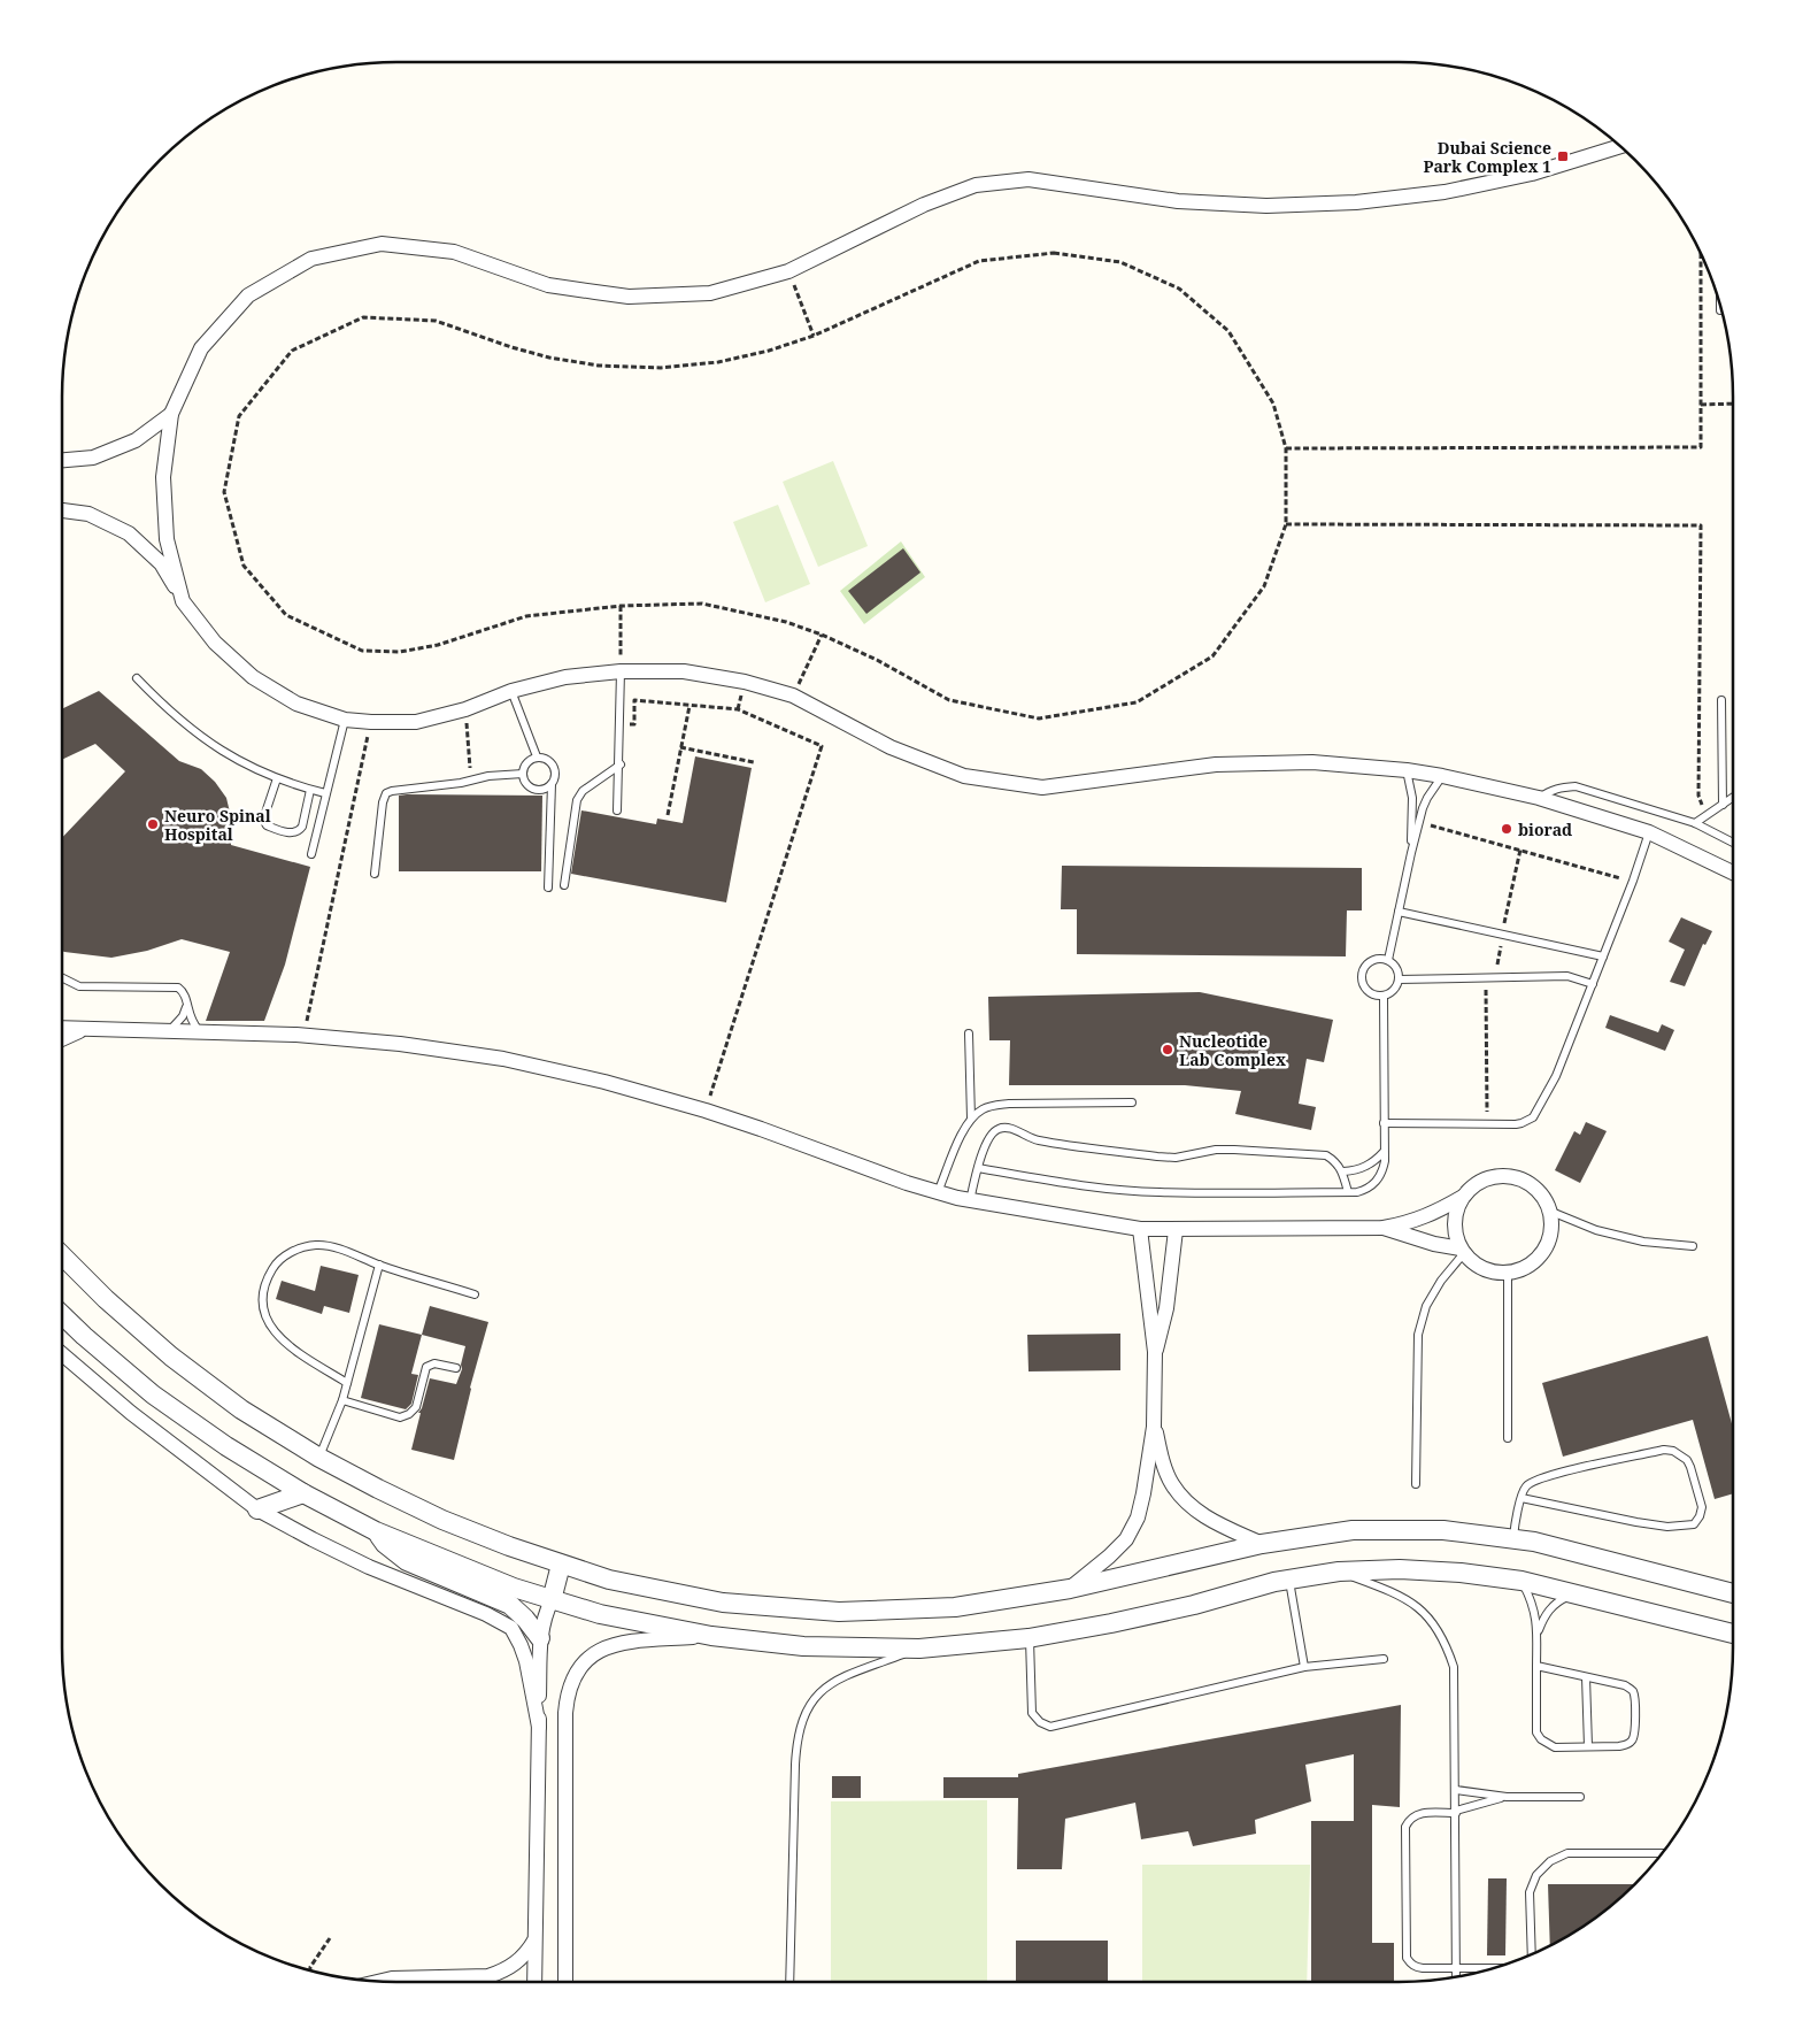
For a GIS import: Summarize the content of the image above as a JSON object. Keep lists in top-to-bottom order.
{
  "places": {
    "transit": ["Dubai Science Park Complex 1"],
    "other": ["Neuro Spinal Hospital", "biorad", "Nucleotide Lab Complex"]
  }
}
